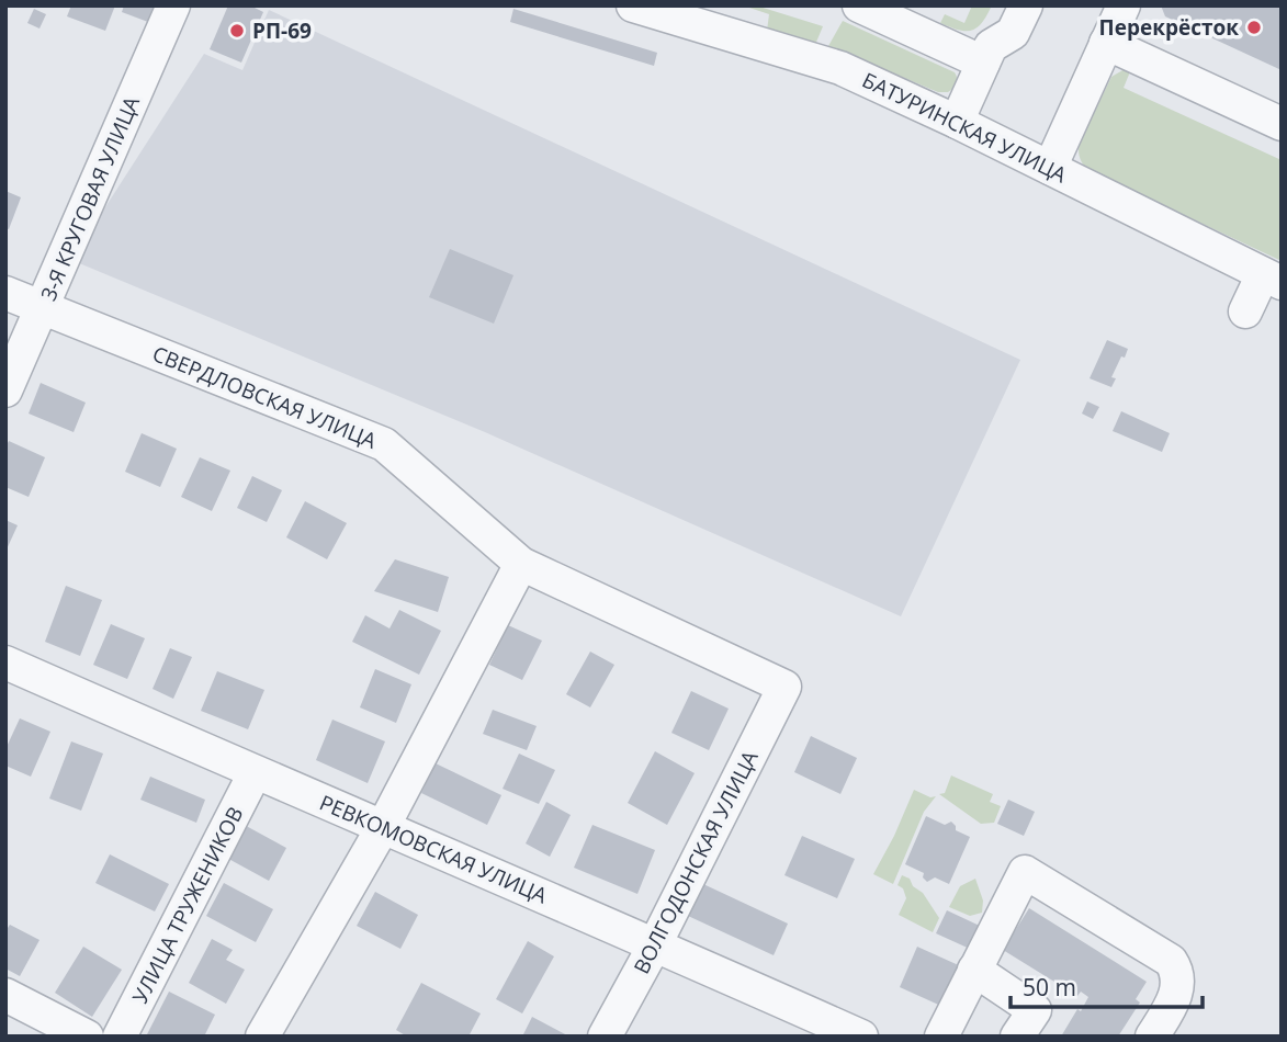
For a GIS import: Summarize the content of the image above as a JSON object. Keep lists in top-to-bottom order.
{
  "streets": {
    "street": [
      "БАТУРИНСКАЯ УЛИЦА",
      "3-Я КРУГОВАЯ УЛИЦА",
      "СВЕРДЛОВСКАЯ УЛИЦА",
      "РЕВКОМОВСКАЯ УЛИЦА",
      "ВОЛГОДОНСКАЯ УЛИЦА",
      "УЛИЦА ТРУЖЕНИКОВ"
    ]
  },
  "crossings": [
    ["3-Я КРУГОВАЯ УЛИЦА", "СВЕРДЛОВСКАЯ УЛИЦА"],
    ["СВЕРДЛОВСКАЯ УЛИЦА", "ВОЛГОДОНСКАЯ УЛИЦА"],
    ["РЕВКОМОВСКАЯ УЛИЦА", "ВОЛГОДОНСКАЯ УЛИЦА"],
    ["РЕВКОМОВСКАЯ УЛИЦА", "УЛИЦА ТРУЖЕНИКОВ"]
  ],
  "places": ["Перекрёсток", "РП-69"],
  "scale_bar": "50 m"
}
